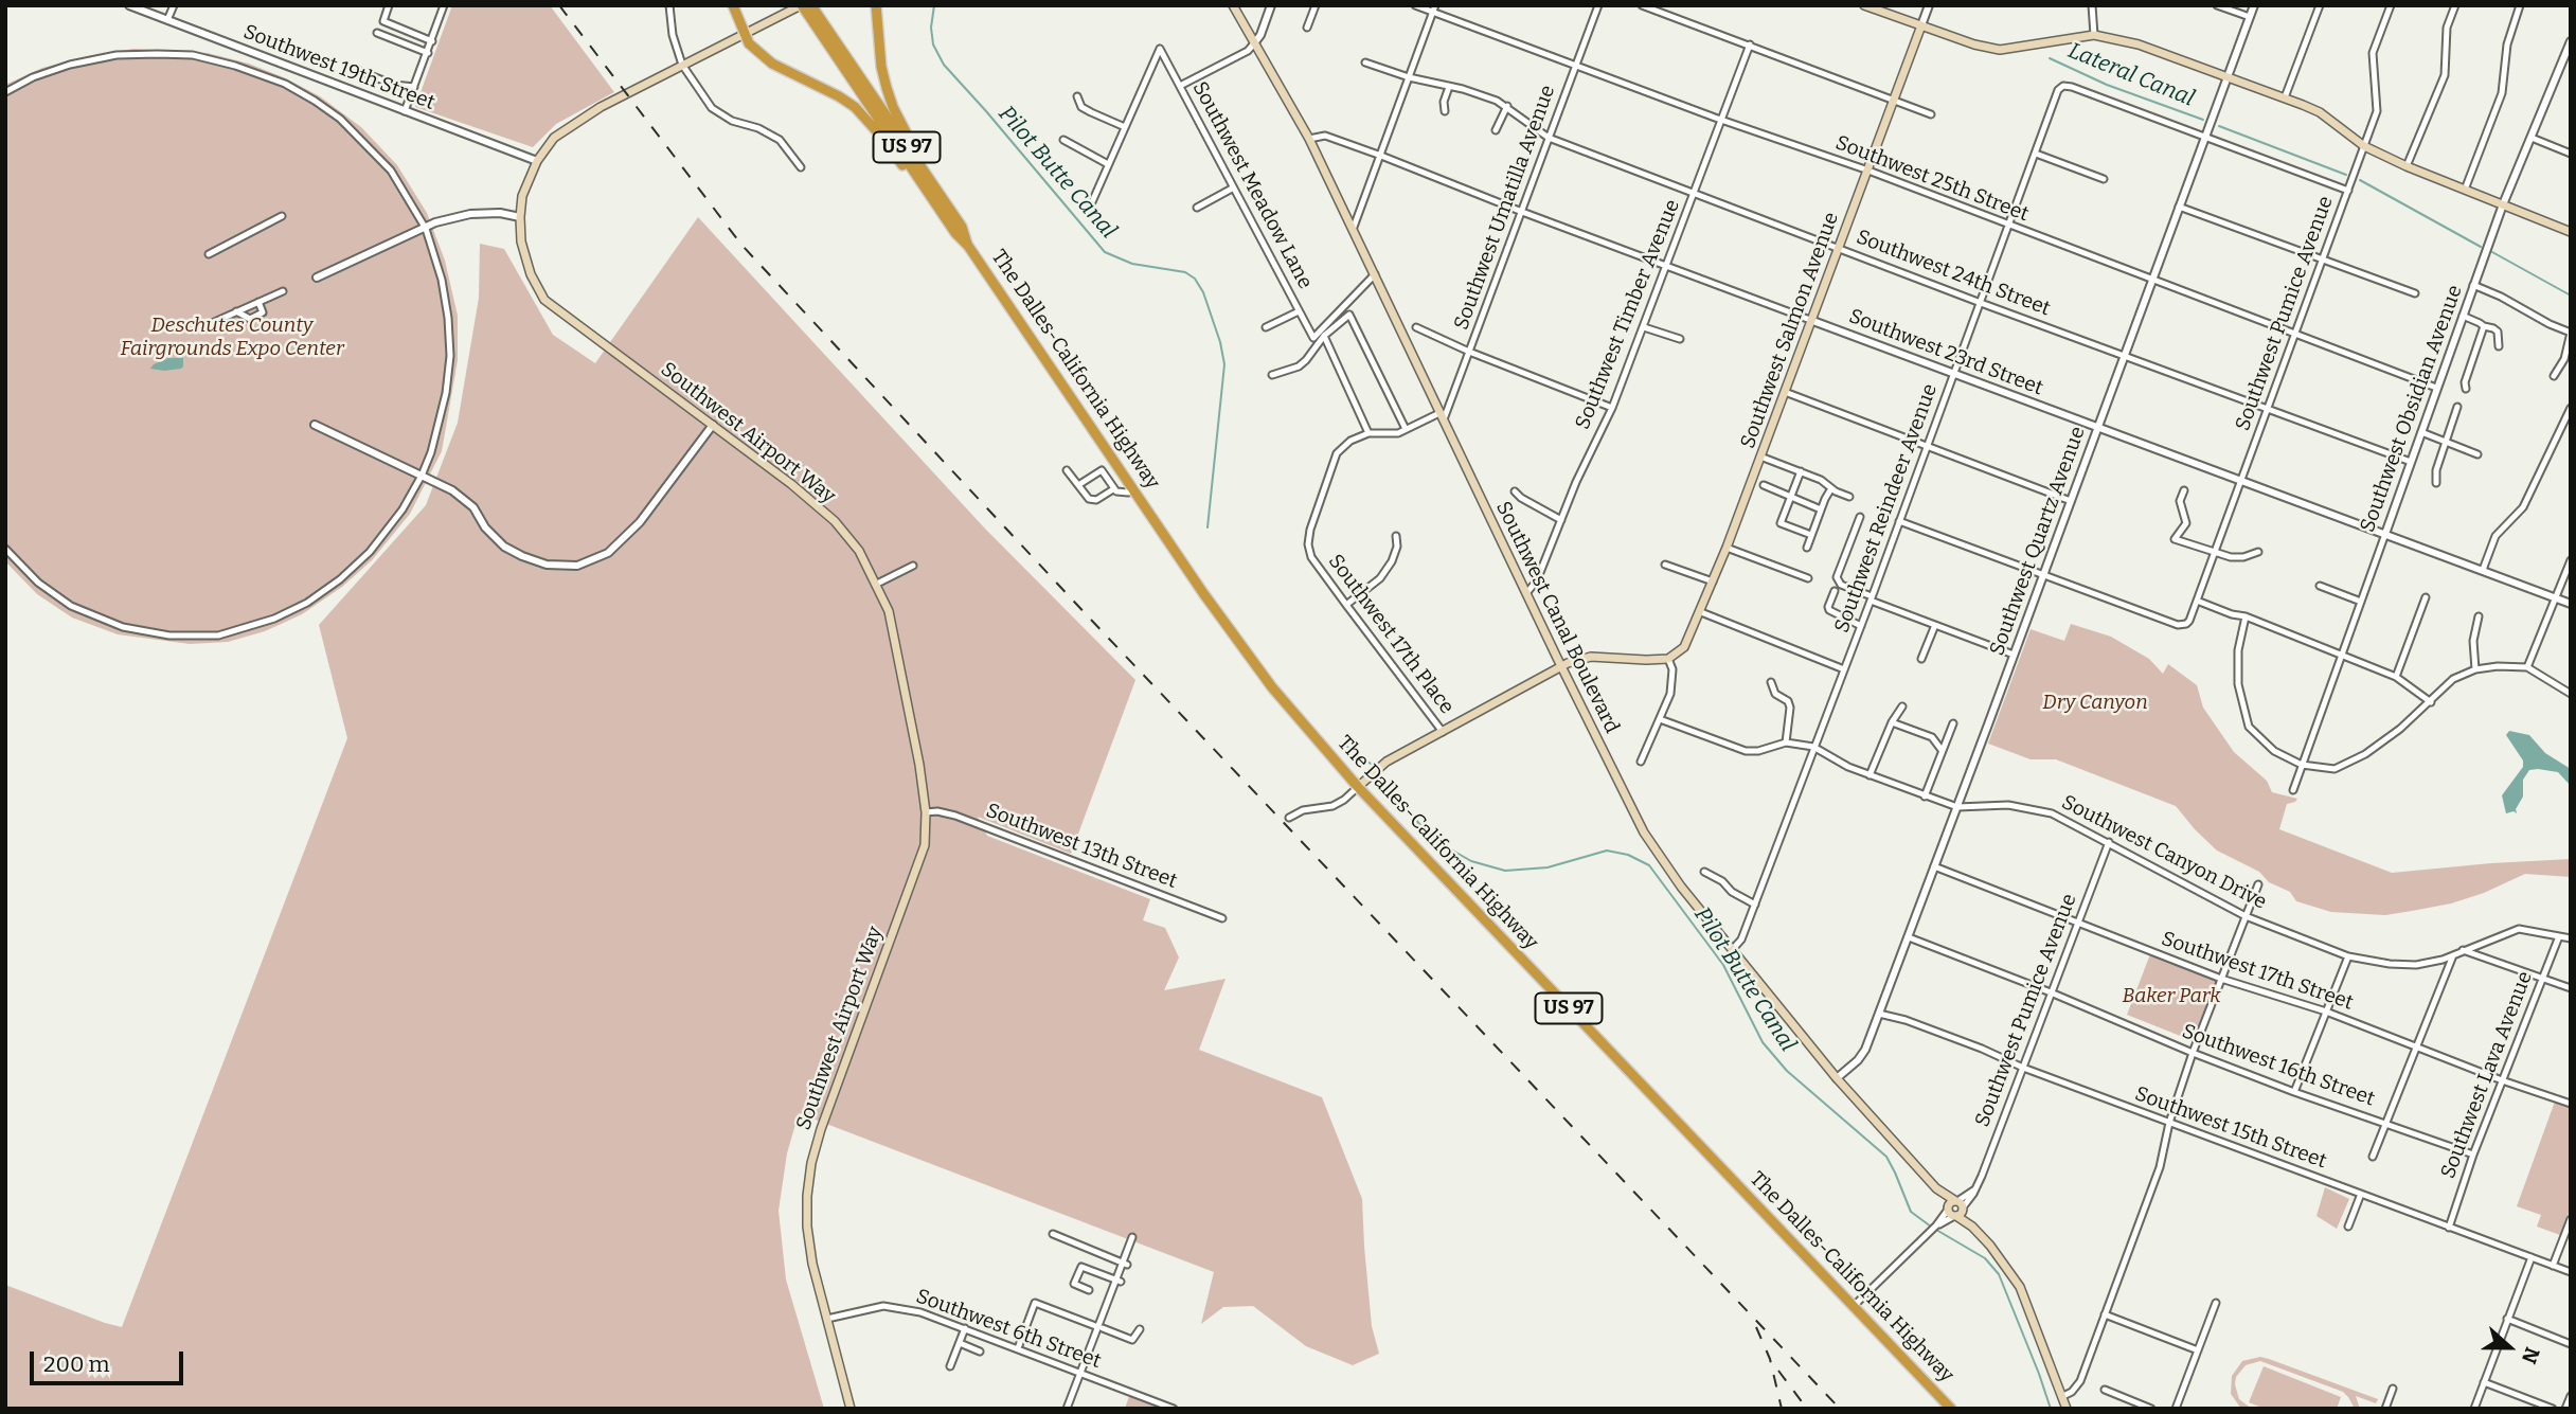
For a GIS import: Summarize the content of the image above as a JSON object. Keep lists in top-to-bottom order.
{
  "streets": {
    "highway": ["US 97", "The Dalles-California Highway"],
    "main road": ["Southwest Salmon Avenue", "Southwest Airport Way", "Southwest Canal Boulevard"],
    "street": [
      "Southwest 19th Street",
      "Southwest 25th Street",
      "Southwest Meadow Lane",
      "Southwest Umatilla Avenue",
      "Southwest 24th Street",
      "Southwest Pumice Avenue",
      "Southwest Timber Avenue",
      "Southwest 23rd Street",
      "Southwest Obsidian Avenue",
      "Southwest Reindeer Avenue",
      "Southwest Quartz Avenue",
      "Southwest 17th Place",
      "Southwest 13th Street",
      "Southwest Canyon Drive",
      "Southwest 17th Street",
      "Southwest 16th Street",
      "Southwest Lava Avenue",
      "Southwest 15th Street",
      "Southwest 6th Street"
    ]
  },
  "crossings": [
    ["Southwest 19th Street", "Southwest Airport Way"],
    ["Southwest 25th Street", "Southwest Umatilla Avenue"],
    ["Southwest 25th Street", "Southwest Pumice Avenue"],
    ["Southwest 25th Street", "Southwest Timber Avenue"],
    ["Southwest 25th Street", "Southwest Salmon Avenue"],
    ["Southwest 25th Street", "Southwest Obsidian Avenue"],
    ["Southwest 25th Street", "Southwest Reindeer Avenue"],
    ["Southwest 25th Street", "Southwest Quartz Avenue"],
    ["Southwest Meadow Lane", "Southwest Canal Boulevard"],
    ["Southwest Umatilla Avenue", "Southwest 24th Street"],
    ["Southwest Umatilla Avenue", "Southwest 23rd Street"],
    ["Southwest Umatilla Avenue", "Southwest Canal Boulevard"],
    ["Southwest Umatilla Avenue", "Southwest 17th Place"],
    ["Southwest 24th Street", "Southwest Pumice Avenue"],
    ["Southwest 24th Street", "Southwest Timber Avenue"],
    ["Southwest 24th Street", "Southwest Salmon Avenue"],
    ["Southwest 24th Street", "Southwest Obsidian Avenue"],
    ["Southwest 24th Street", "Southwest Reindeer Avenue"],
    ["Southwest 24th Street", "Southwest Quartz Avenue"],
    ["Southwest Pumice Avenue", "Southwest 23rd Street"],
    ["Southwest Pumice Avenue", "Southwest Quartz Avenue"],
    ["Southwest Pumice Avenue", "Southwest Canal Boulevard"],
    ["Southwest Pumice Avenue", "Southwest Canyon Drive"],
    ["Southwest Pumice Avenue", "Southwest 17th Street"],
    ["Southwest Pumice Avenue", "Southwest 16th Street"],
    ["Southwest Pumice Avenue", "Southwest 15th Street"],
    ["Southwest Timber Avenue", "Southwest 23rd Street"],
    ["Southwest Timber Avenue", "Southwest Canal Boulevard"],
    ["Southwest Salmon Avenue", "Southwest 23rd Street"],
    ["Southwest 23rd Street", "Southwest Obsidian Avenue"],
    ["Southwest 23rd Street", "Southwest Reindeer Avenue"],
    ["Southwest 23rd Street", "Southwest Quartz Avenue"],
    ["Southwest 23rd Street", "Southwest Canal Boulevard"],
    ["The Dalles-California Highway", "Southwest Airport Way"],
    ["Southwest Airport Way", "Southwest 13th Street"],
    ["Southwest Airport Way", "Southwest 6th Street"],
    ["Southwest Reindeer Avenue", "Southwest Quartz Avenue"],
    ["Southwest Reindeer Avenue", "Southwest Canal Boulevard"],
    ["Southwest Reindeer Avenue", "Southwest Canyon Drive"],
    ["Southwest Quartz Avenue", "Southwest Canal Boulevard"],
    ["Southwest Quartz Avenue", "Southwest Canyon Drive"],
    ["Southwest Quartz Avenue", "Southwest 17th Street"],
    ["Southwest Quartz Avenue", "Southwest 16th Street"],
    ["Southwest Quartz Avenue", "Southwest 15th Street"],
    ["Southwest Canal Boulevard", "Southwest 17th Place"],
    ["Southwest Canyon Drive", "Southwest Lava Avenue"],
    ["Southwest 17th Street", "Southwest Lava Avenue"],
    ["Southwest 16th Street", "Southwest Lava Avenue"],
    ["Southwest Lava Avenue", "Southwest 15th Street"]
  ],
  "water": ["Lateral Canal", "Pilot Butte Canal"],
  "parks": ["Deschutes County Fairgrounds Expo Center", "Dry Canyon", "Baker Park"],
  "scale_bar": "200 m",
  "north": "right"
}
